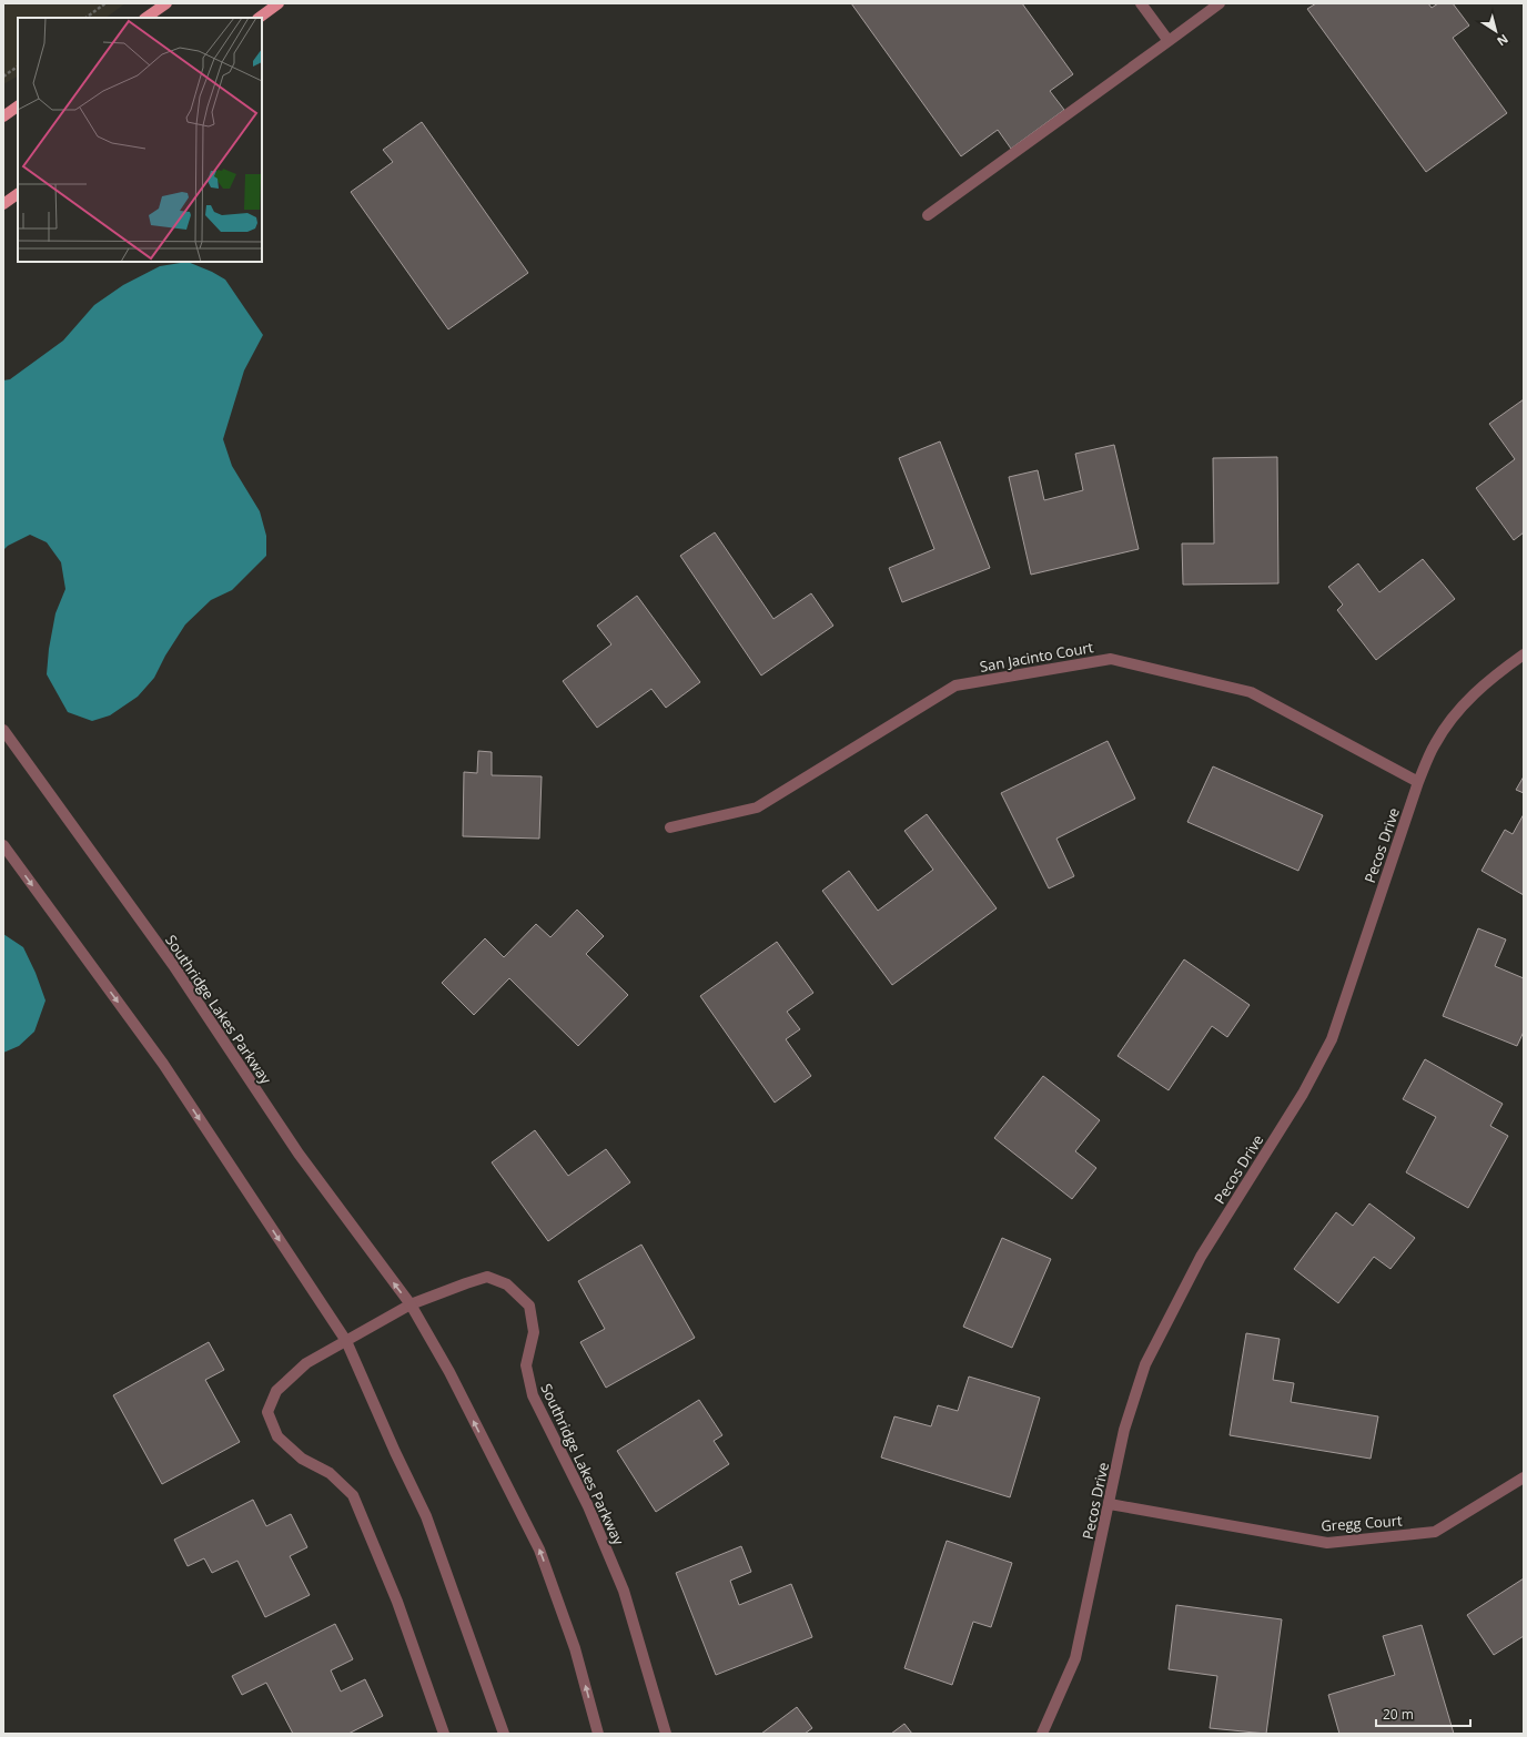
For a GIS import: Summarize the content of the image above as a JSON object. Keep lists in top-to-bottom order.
{
  "streets": {
    "street": [
      "San Jacinto Court",
      "Pecos Drive",
      "Southridge Lakes Parkway",
      "Gregg Court"
    ]
  },
  "crossings": [
    ["San Jacinto Court", "Pecos Drive"],
    ["Pecos Drive", "Gregg Court"]
  ],
  "scale_bar": "20 m",
  "north": "bottom right"
}
